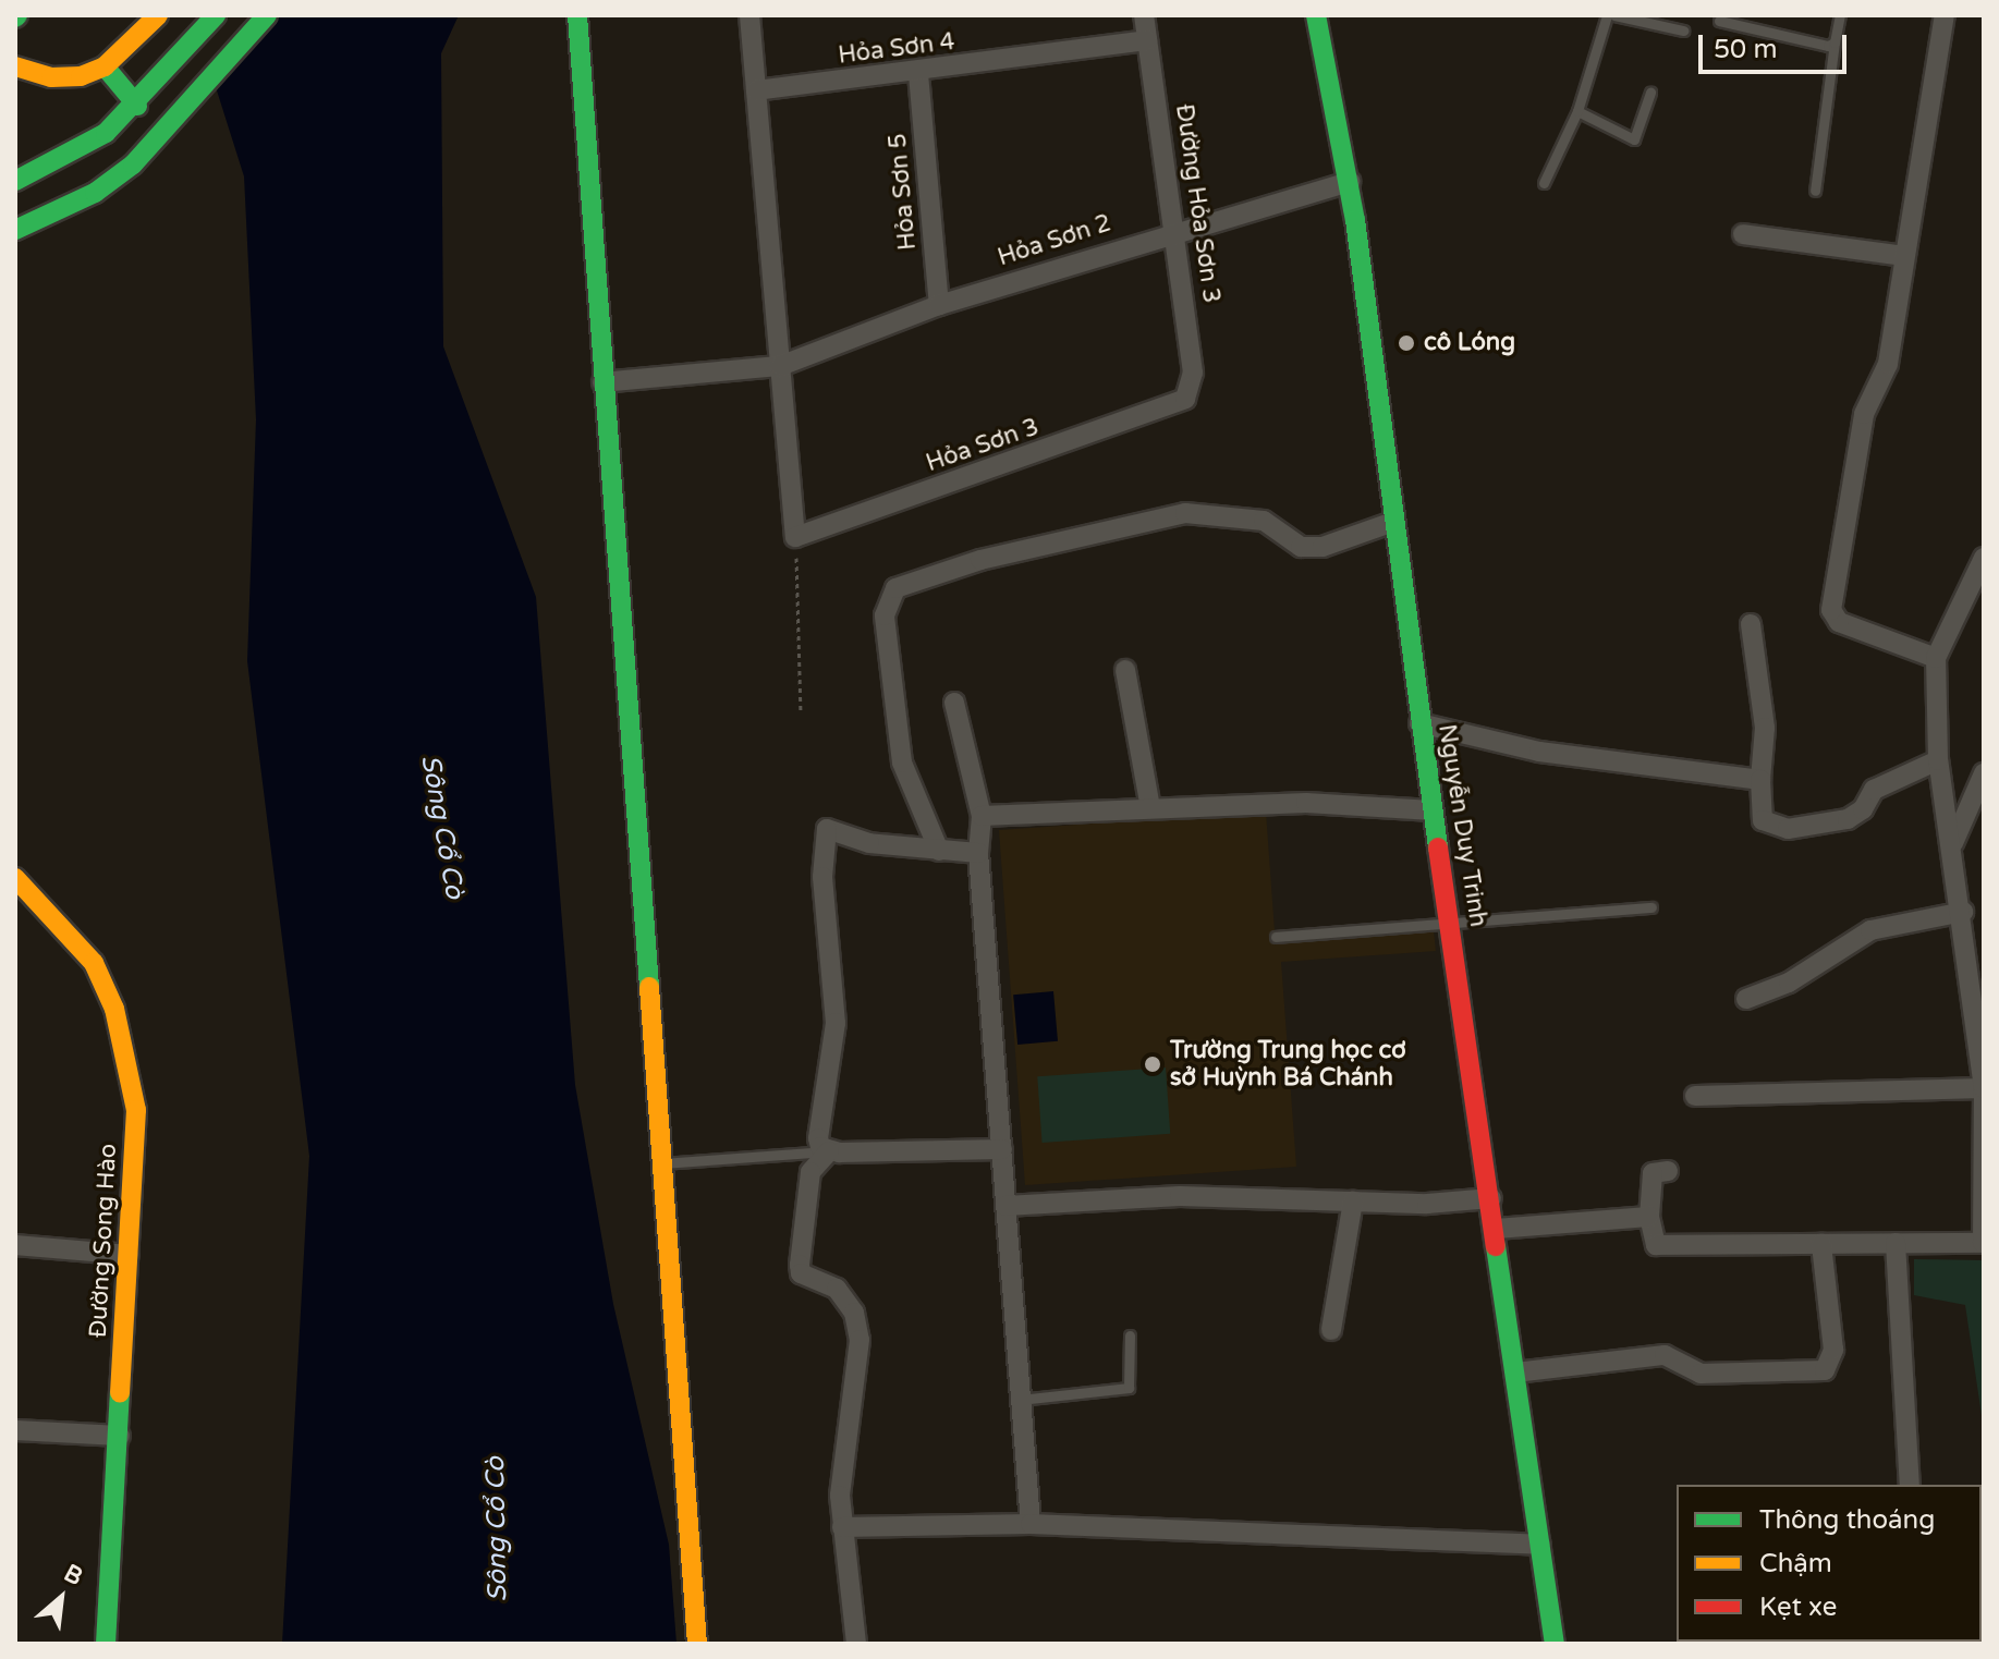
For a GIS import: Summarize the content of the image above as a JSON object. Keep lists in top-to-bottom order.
{
  "streets": {
    "street": [
      "Hỏa Sơn 4",
      "Hỏa Sơn 5",
      "Đường Hỏa Sơn 3",
      "Hỏa Sơn 2",
      "Hỏa Sơn 3",
      "Nguyễn Duy Trinh",
      "Đường Song Hào"
    ]
  },
  "crossings": [
    ["Hỏa Sơn 4", "Hỏa Sơn 5"],
    ["Hỏa Sơn 4", "Đường Hỏa Sơn 3"],
    ["Hỏa Sơn 5", "Hỏa Sơn 2"],
    ["Đường Hỏa Sơn 3", "Hỏa Sơn 2"],
    ["Đường Hỏa Sơn 3", "Hỏa Sơn 3"],
    ["Hỏa Sơn 2", "Nguyễn Duy Trinh"]
  ],
  "water": ["Sông Cổ Cò"],
  "places": ["cô Lóng", "Trường Trung học cơ sở Huỳnh Bá Chánh"],
  "legend": ["Thông thoáng", "Chậm", "Kẹt xe"],
  "scale_bar": "50 m",
  "north": "top right"
}
